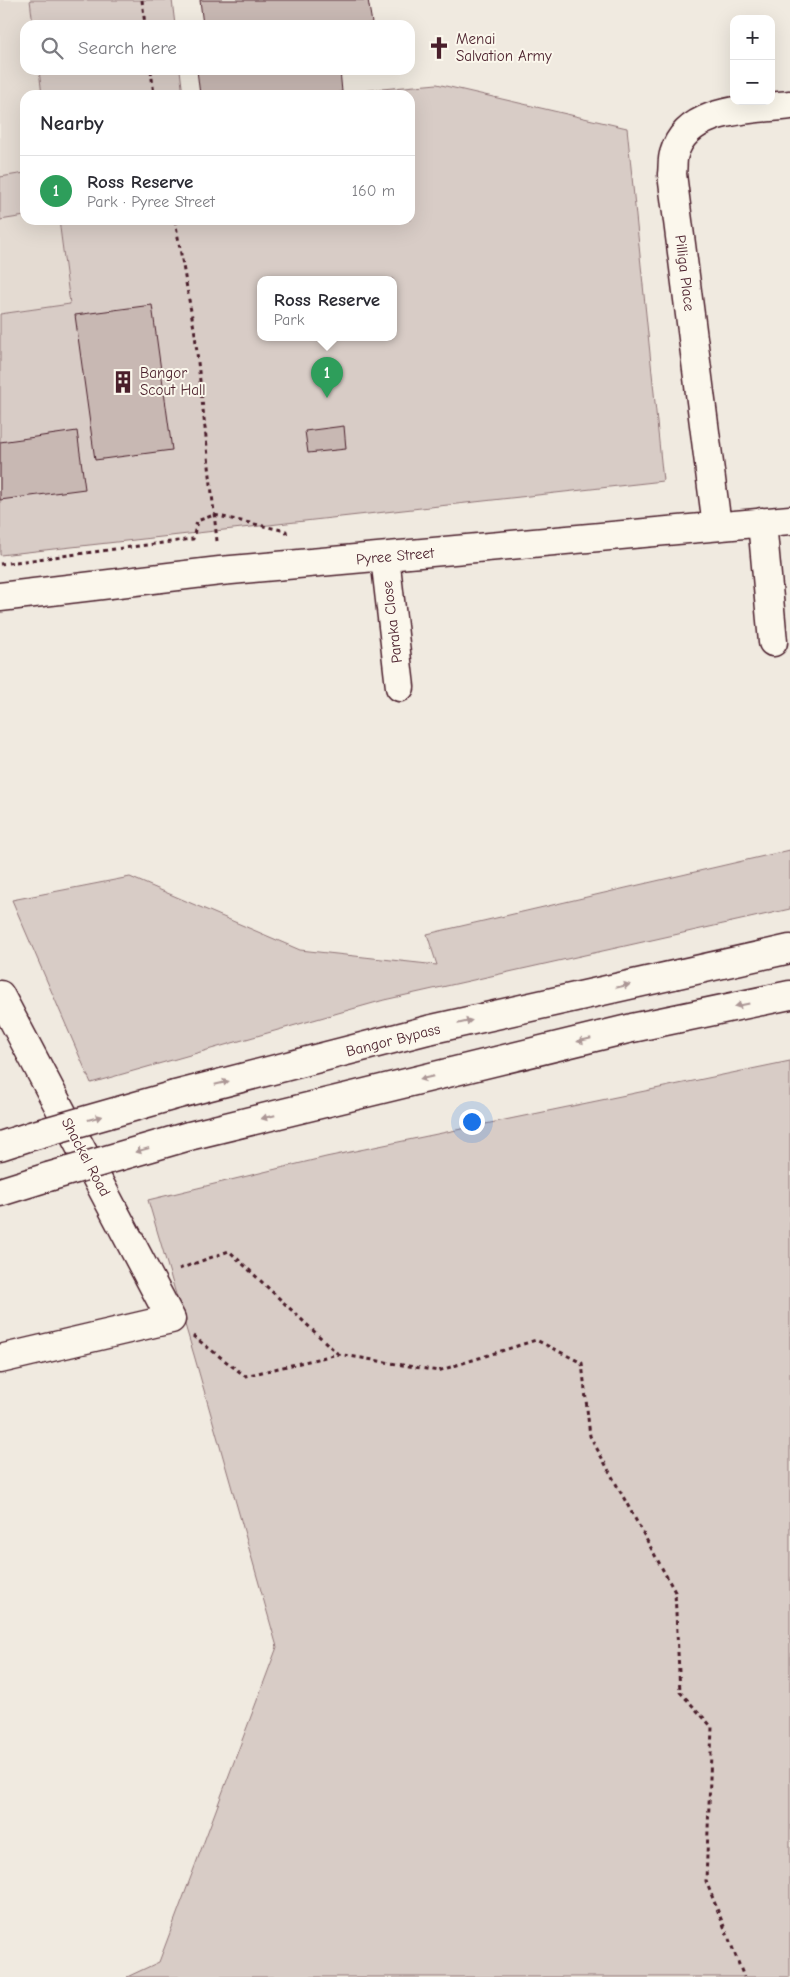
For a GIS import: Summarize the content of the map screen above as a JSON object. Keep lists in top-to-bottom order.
{
  "streets": {
    "street": [
      "Pilliga Place",
      "Pyree Street",
      "Paraka Close",
      "Bangor Bypass",
      "Shackel Road"
    ]
  },
  "crossings": [
    ["Pilliga Place", "Pyree Street"],
    ["Pyree Street", "Paraka Close"]
  ],
  "places": {
    "church": ["Menai Salvation Army"],
    "building": ["Bangor Scout Hall"]
  },
  "page": {
    "map_buttons": ["+", "−"],
    "search": "Search here",
    "heading": "Nearby",
    "list": [
      {
        "mark": "1",
        "name": "Ross Reserve",
        "note": "Park · Pyree Street",
        "value": "160 m"
      }
    ],
    "popup": ["Ross Reserve", "Park"],
    "pins": "1"
  }
}
